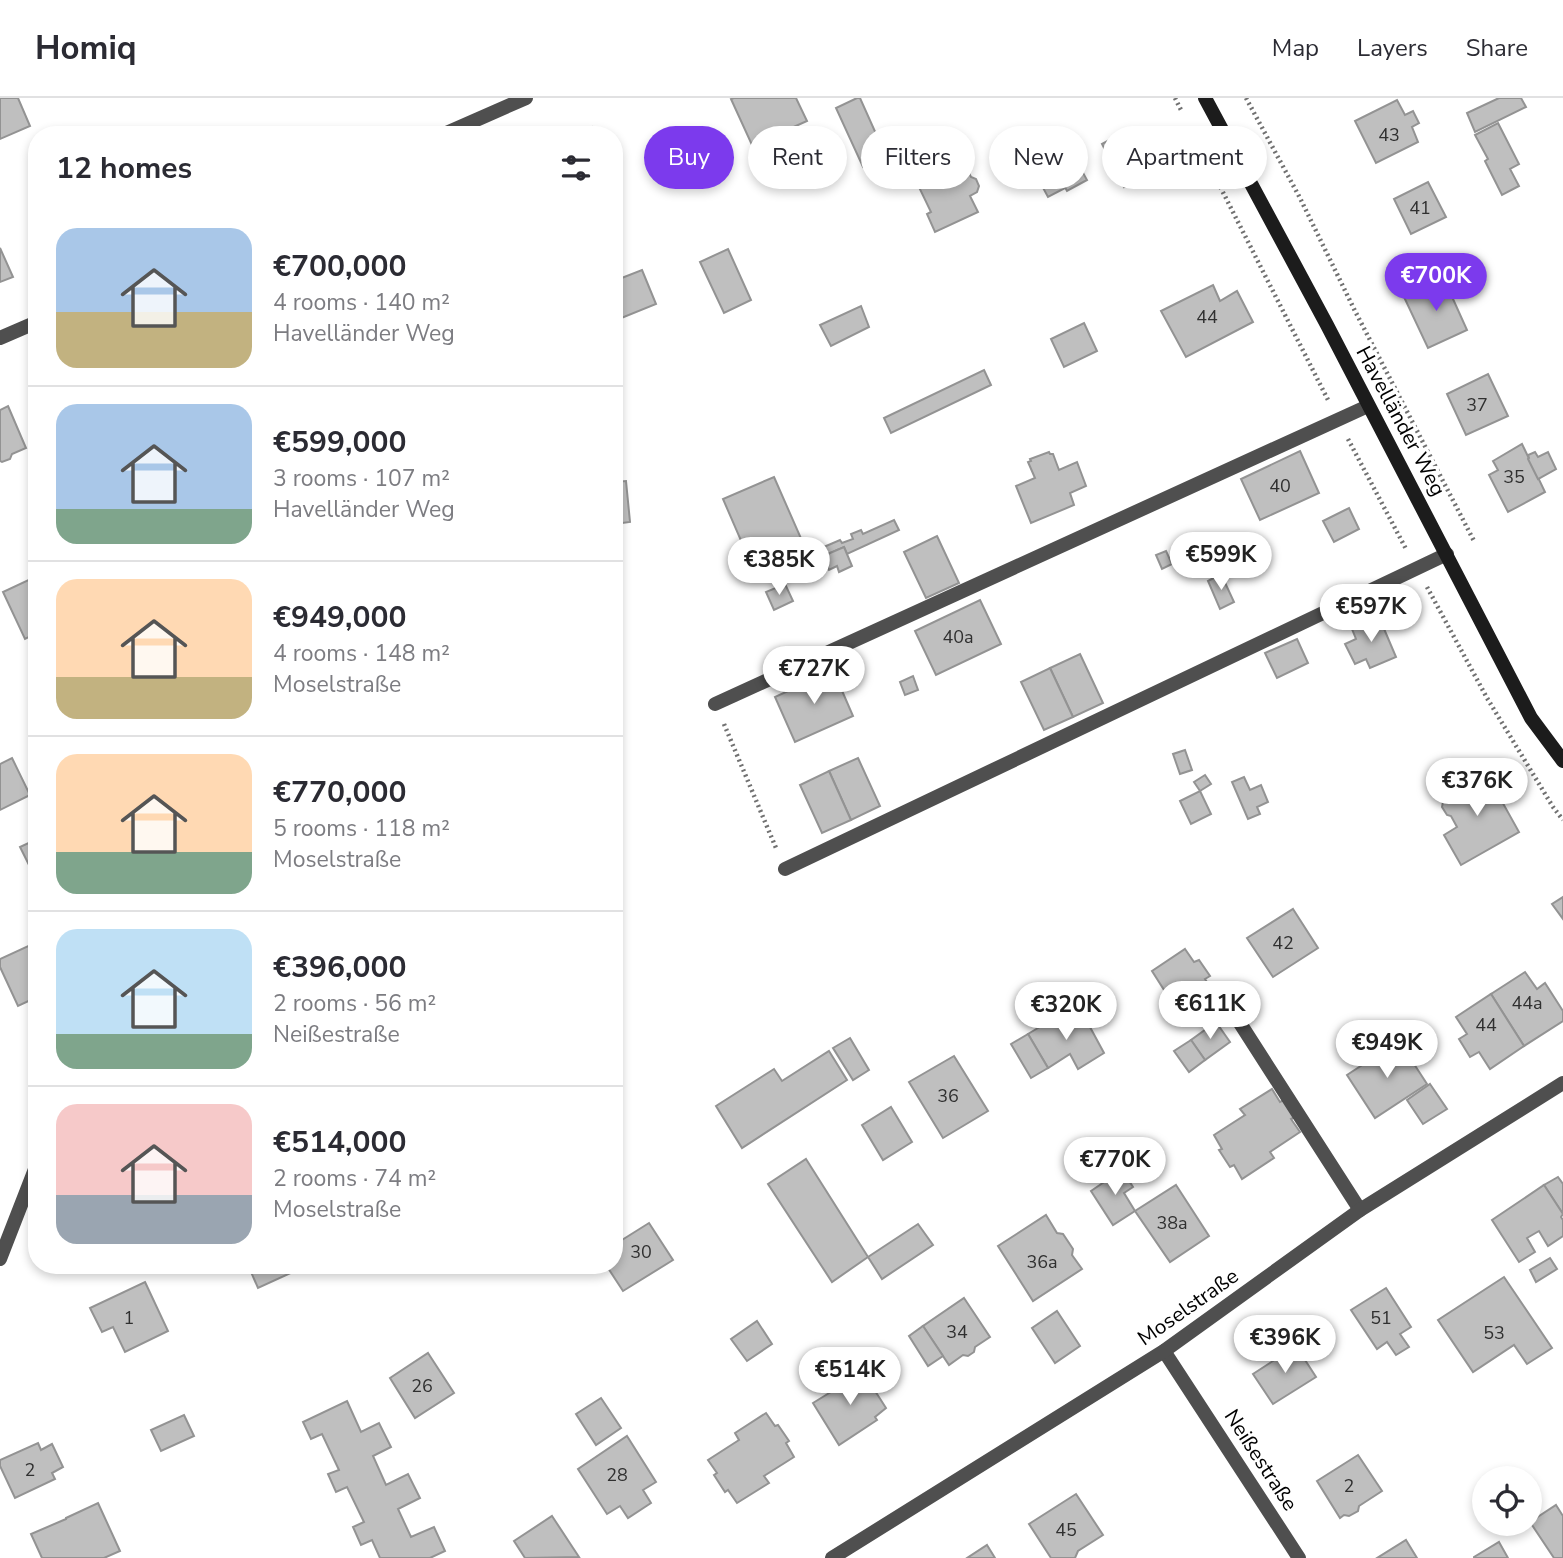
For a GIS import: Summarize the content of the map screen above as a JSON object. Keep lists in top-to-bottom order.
{
  "streets": {
    "street": ["Havelländer Weg", "Moselstraße", "Neißestraße"]
  },
  "crossings": [
    ["Moselstraße", "Neißestraße"]
  ],
  "house_numbers": [
    "43",
    "41",
    "44",
    "37",
    "35",
    "40",
    "40a",
    "42",
    "44a",
    "44",
    "36",
    "38a",
    "30",
    "36a",
    "1",
    "51",
    "34",
    "53",
    "26",
    "2",
    "28",
    "2",
    "45"
  ],
  "page": {
    "header": "Homiq",
    "nav": ["Map", "Layers", "Share"],
    "chip": [
      "Buy",
      "Rent",
      "Filters",
      "New",
      "Apartment"
    ],
    "heading": "12 homes",
    "list": [
      {
        "name": "€700,000",
        "note": "4 rooms · 140 m² · Havelländer Weg"
      },
      {
        "name": "€599,000",
        "note": "3 rooms · 107 m² · Havelländer Weg"
      },
      {
        "name": "€949,000",
        "note": "4 rooms · 148 m² · Moselstraße"
      },
      {
        "name": "€770,000",
        "note": "5 rooms · 118 m² · Moselstraße"
      },
      {
        "name": "€396,000",
        "note": "2 rooms · 56 m² · Neißestraße"
      },
      {
        "name": "€514,000",
        "note": "2 rooms · 74 m² · Moselstraße"
      }
    ],
    "price": [
      "€700K",
      "€599K",
      "€385K",
      "€597K",
      "€727K",
      "€376K",
      "€611K",
      "€320K",
      "€949K",
      "€770K",
      "€396K",
      "€514K"
    ]
  }
}
